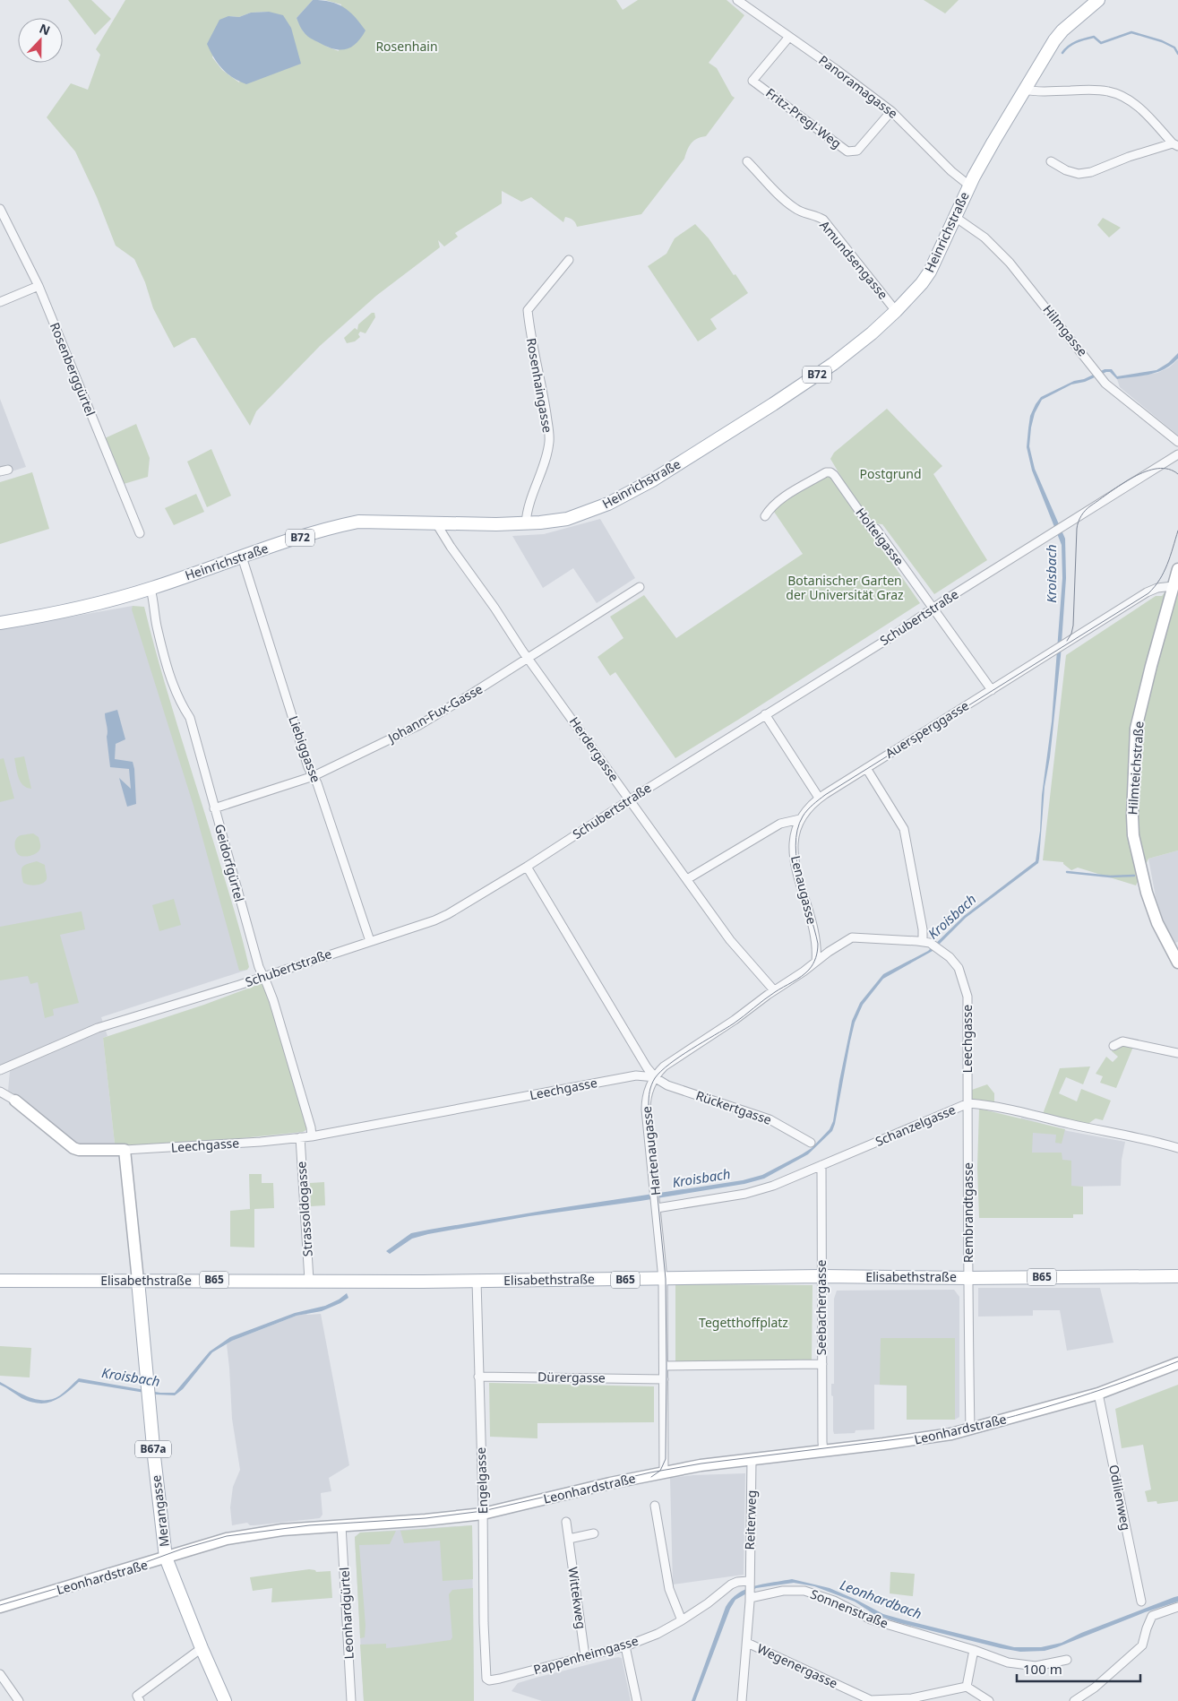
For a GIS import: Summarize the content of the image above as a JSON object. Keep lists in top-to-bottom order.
{
  "streets": {
    "main road": [
      "Heinrichstraße",
      "B72",
      "Hilmteichstraße",
      "Leechgasse",
      "Elisabethstraße",
      "B65",
      "Leonhardstraße",
      "B67a",
      "Merangasse"
    ],
    "street": [
      "Panoramagasse",
      "Fritz-Pregl-Weg",
      "Amundsengasse",
      "Hilmgasse",
      "Rosenberggürtel",
      "Rosenhaingasse",
      "Holteigasse",
      "Schubertstraße",
      "Johann-Fux-Gasse",
      "Auersperggasse",
      "Liebiggasse",
      "Herdergasse",
      "Geidorfgürtel",
      "Lenaugasse",
      "Rückertgasse",
      "Schanzelgasse",
      "Hartenaugasse",
      "Strassoldogasse",
      "Rembrandtgasse",
      "Seebachergasse",
      "Dürergasse",
      "Engelgasse",
      "Odilienweg",
      "Reiterweg",
      "Wittekweg",
      "Sonnenstraße",
      "Leonhardgürtel",
      "Pappenheimgasse",
      "Wegenergasse"
    ]
  },
  "crossings": [
    ["Panoramagasse", "Fritz-Pregl-Weg"],
    ["Panoramagasse", "Heinrichstraße"],
    ["Heinrichstraße", "Amundsengasse"],
    ["Heinrichstraße", "Hilmgasse"],
    ["Heinrichstraße", "Rosenhaingasse"],
    ["Heinrichstraße", "Liebiggasse"],
    ["Heinrichstraße", "Herdergasse"],
    ["Heinrichstraße", "Geidorfgürtel"],
    ["Holteigasse", "Schubertstraße"],
    ["Holteigasse", "Auersperggasse"],
    ["Schubertstraße", "Liebiggasse"],
    ["Schubertstraße", "Herdergasse"],
    ["Schubertstraße", "Geidorfgürtel"],
    ["Johann-Fux-Gasse", "Liebiggasse"],
    ["Johann-Fux-Gasse", "Herdergasse"],
    ["Johann-Fux-Gasse", "Geidorfgürtel"],
    ["Auersperggasse", "Hilmteichstraße"],
    ["Auersperggasse", "Lenaugasse"],
    ["Geidorfgürtel", "Leechgasse"],
    ["Leechgasse", "Rückertgasse"],
    ["Leechgasse", "Schanzelgasse"],
    ["Leechgasse", "Hartenaugasse"],
    ["Leechgasse", "Strassoldogasse"],
    ["Leechgasse", "Rembrandtgasse"],
    ["Leechgasse", "Merangasse"],
    ["Rückertgasse", "Hartenaugasse"],
    ["Schanzelgasse", "Hartenaugasse"],
    ["Schanzelgasse", "Rembrandtgasse"],
    ["Schanzelgasse", "Seebachergasse"],
    ["Hartenaugasse", "Elisabethstraße"],
    ["Hartenaugasse", "Dürergasse"],
    ["Hartenaugasse", "Leonhardstraße"],
    ["Strassoldogasse", "Elisabethstraße"],
    ["Rembrandtgasse", "Elisabethstraße"],
    ["Rembrandtgasse", "Leonhardstraße"],
    ["Elisabethstraße", "Seebachergasse"],
    ["Elisabethstraße", "Engelgasse"],
    ["Elisabethstraße", "Merangasse"],
    ["Seebachergasse", "Leonhardstraße"],
    ["Dürergasse", "Engelgasse"],
    ["Leonhardstraße", "Engelgasse"],
    ["Leonhardstraße", "Odilienweg"],
    ["Leonhardstraße", "Merangasse"],
    ["Leonhardstraße", "Reiterweg"],
    ["Leonhardstraße", "Leonhardgürtel"],
    ["Engelgasse", "Pappenheimgasse"],
    ["Reiterweg", "Sonnenstraße"],
    ["Reiterweg", "Pappenheimgasse"],
    ["Reiterweg", "Wegenergasse"],
    ["Wittekweg", "Pappenheimgasse"]
  ],
  "water": ["Kroisbach", "Leonhardbach"],
  "parks": [
    "Rosenhain",
    "Postgrund",
    "Botanischer Garten der Universität Graz",
    "Tegetthoffplatz"
  ],
  "scale_bar": "100 m",
  "north": "top"
}
